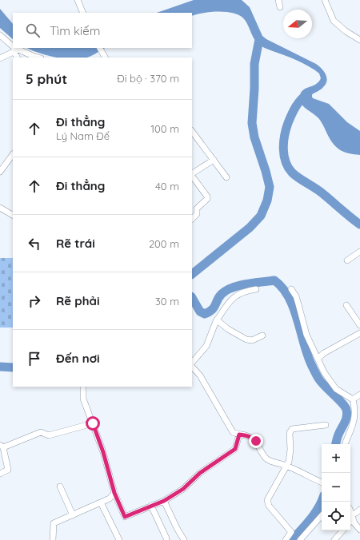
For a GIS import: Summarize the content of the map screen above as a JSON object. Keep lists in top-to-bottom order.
{
  "north": "left",
  "page": {
    "search": "Tìm kiếm",
    "heading": ["5 phút", "Đi bộ · 370 m"],
    "list": [
      ["Đi thẳng", "Lý Nam Đế", "100 m"],
      ["Đi thẳng", "40 m"],
      ["Rẽ trái", "200 m"],
      ["Rẽ phải", "30 m"],
      "Đến nơi"
    ],
    "map_buttons": ["+", "−"]
  }
}
